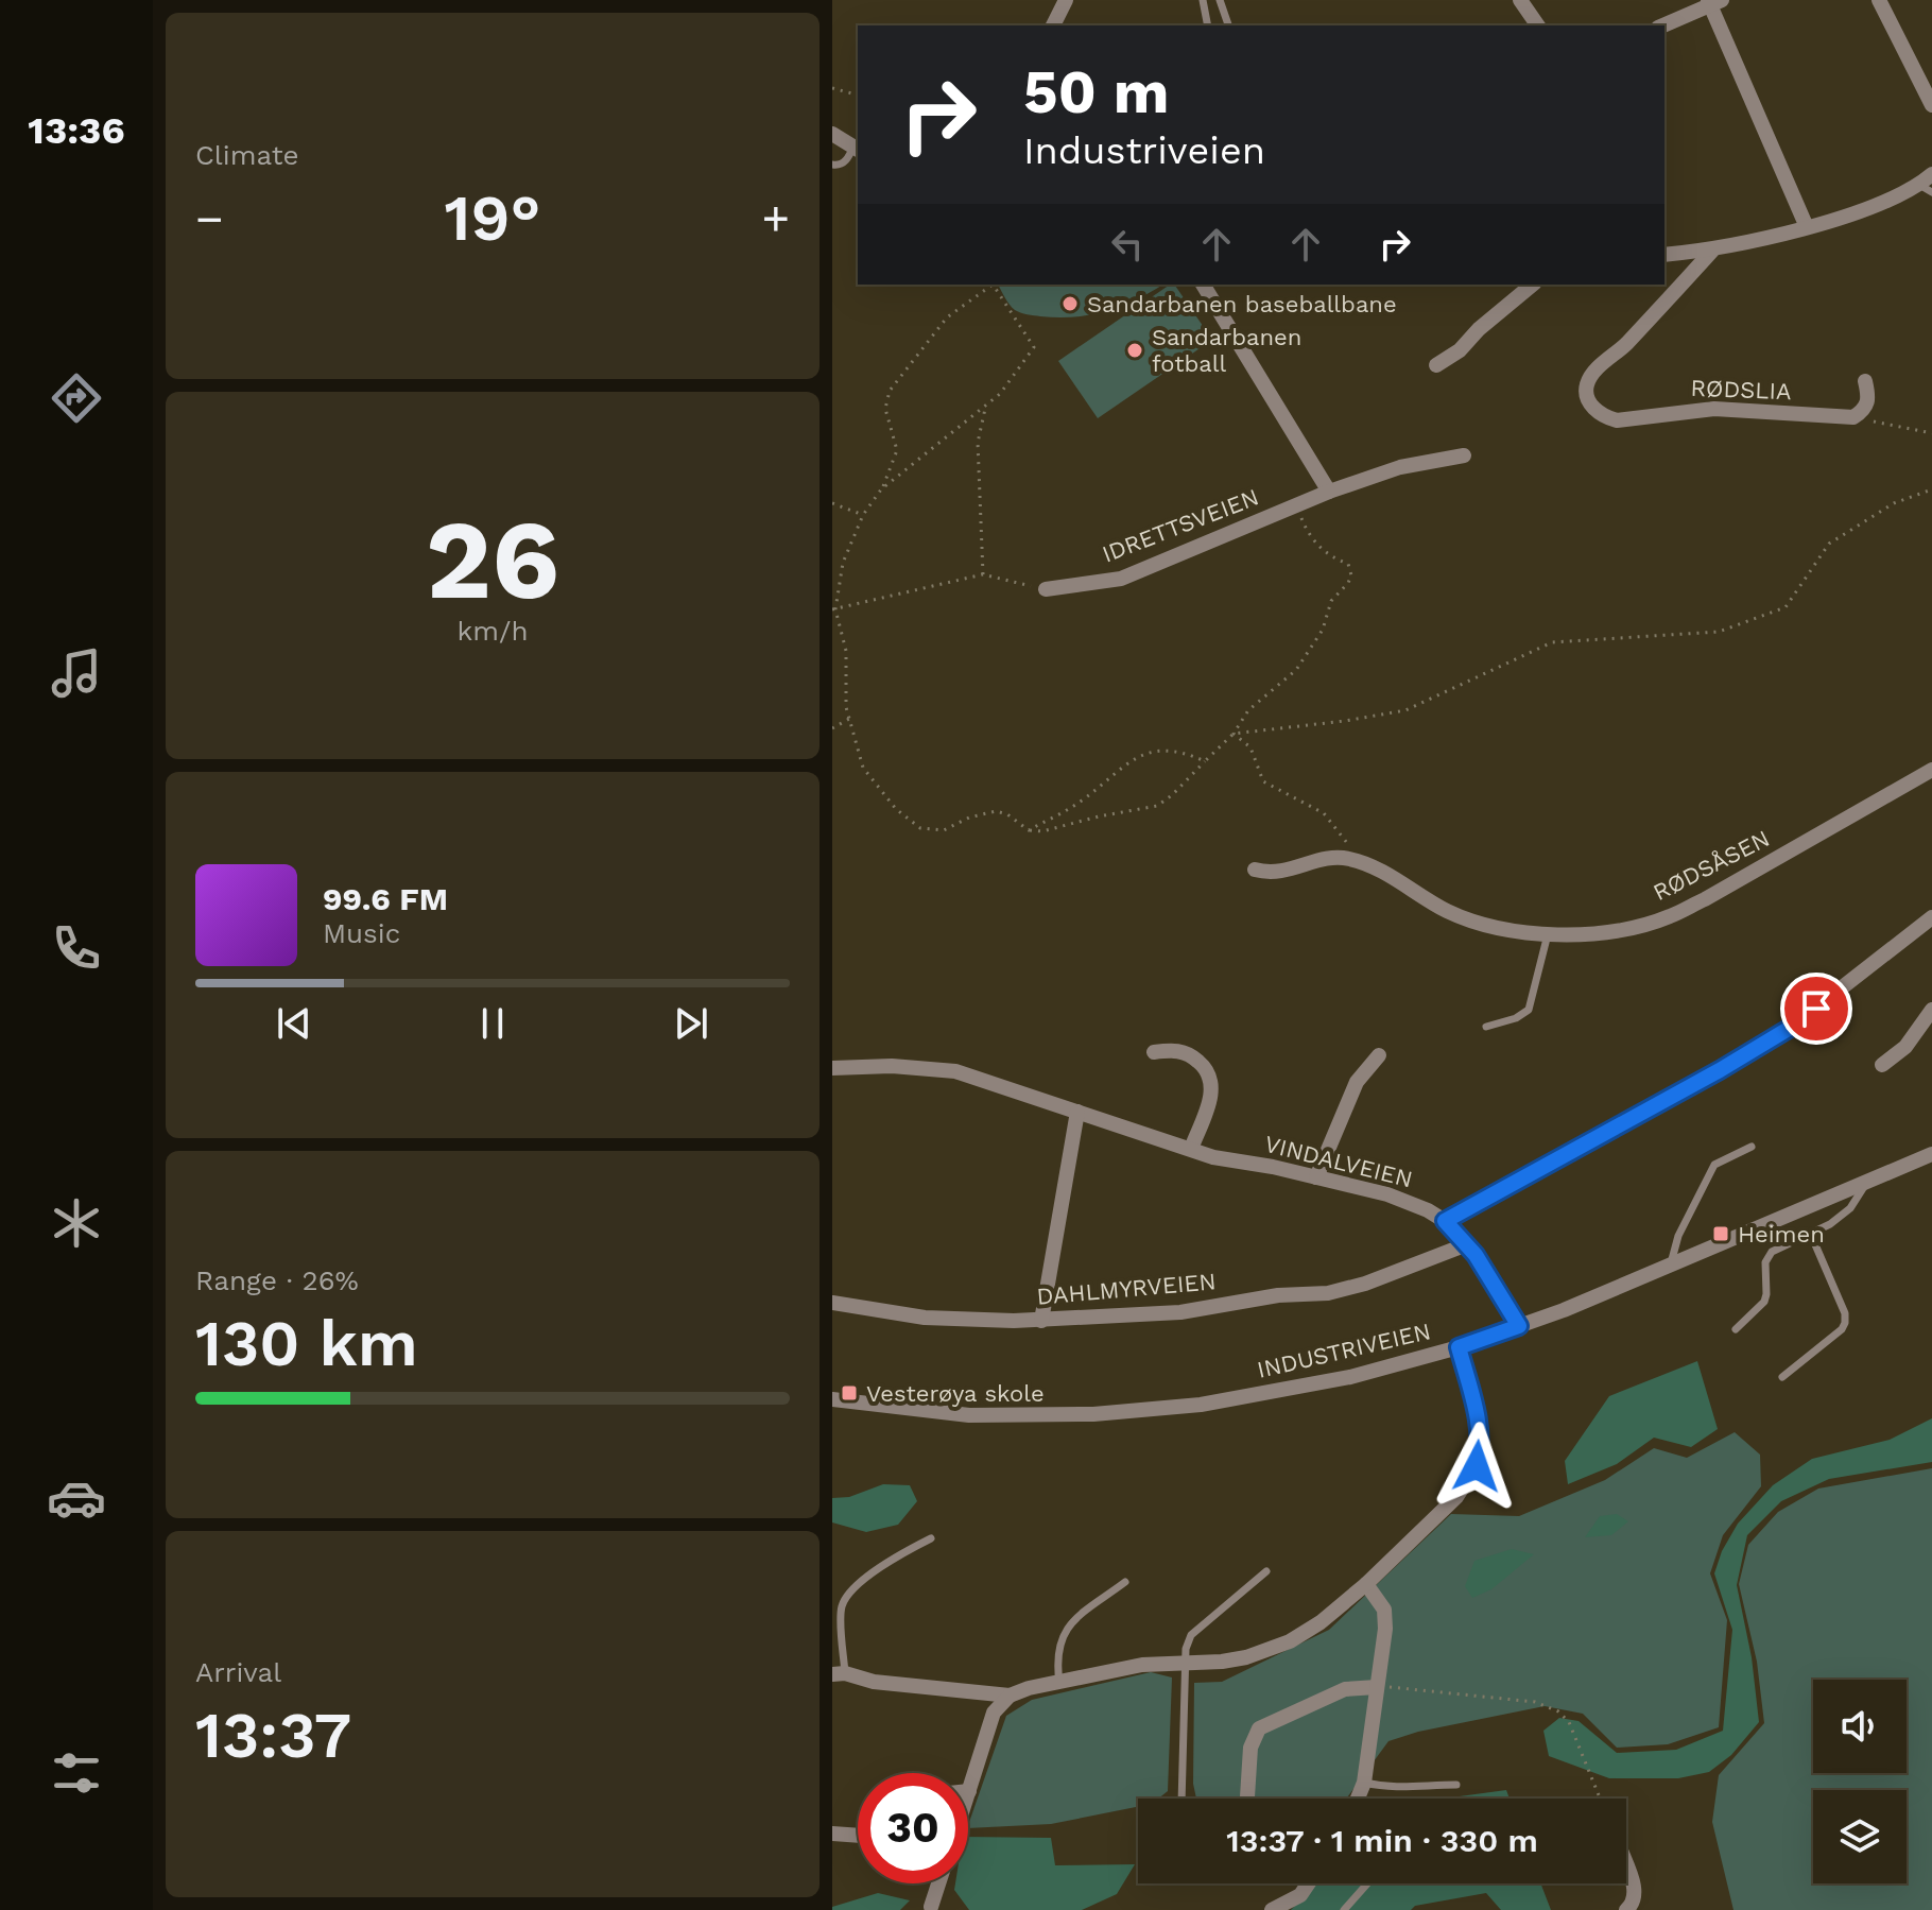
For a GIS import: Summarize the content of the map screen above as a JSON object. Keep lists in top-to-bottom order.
{
  "streets": {
    "street": [
      "RØDSLIA",
      "IDRETTSVEIEN",
      "RØDSÅSEN",
      "VINDALVEIEN",
      "DAHLMYRVEIEN",
      "INDUSTRIVEIEN"
    ]
  },
  "crossings": [
    ["VINDALVEIEN", "DAHLMYRVEIEN"],
    ["VINDALVEIEN", "INDUSTRIVEIEN"]
  ],
  "places": {
    "other": ["Sandarbanen baseballbane", "Sandarbanen fotball"],
    "transit": ["Heimen", "Vesterøya skole"]
  },
  "page": {
    "tabs": "13:36",
    "tile": [
      "Climate",
      ["26", "km/h"],
      ["Range · 26%", "130 km"],
      ["Arrival", "13:37"]
    ],
    "turn": ["50 m", "Industriveien"],
    "heat": ["−", "19°", "+"],
    "song": ["99.6 FM", "Music"],
    "limit": "30",
    "trip": "13:37 · 1 min · 330 m"
  }
}
